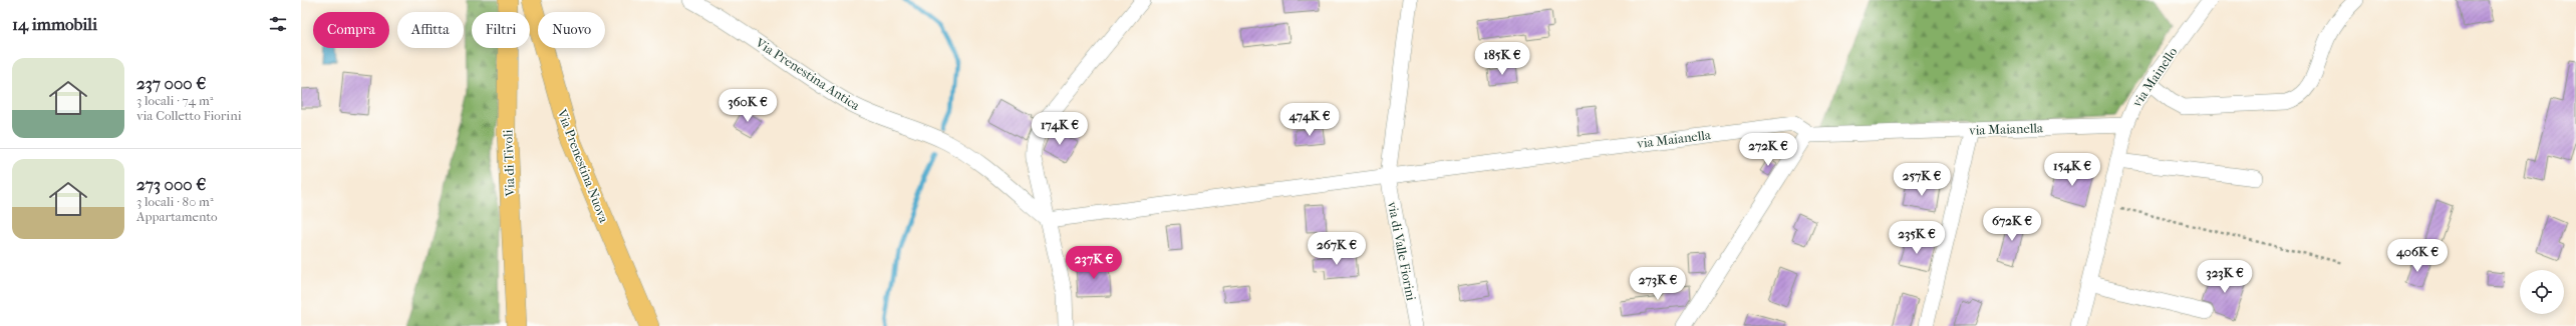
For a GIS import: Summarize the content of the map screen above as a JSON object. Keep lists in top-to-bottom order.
{
  "streets": {
    "main road": ["Via di Tivoli", "Via Prenestina Nuova"],
    "street": [
      "Via Prenestina Antica",
      "via Mainello",
      "via Maianella",
      "via di Valle Fiorini"
    ]
  },
  "crossings": [
    ["Via Prenestina Antica", "via Maianella"],
    ["via Mainello", "via Maianella"],
    ["via Maianella", "via di Valle Fiorini"]
  ],
  "page": {
    "heading": "14 immobili",
    "chip": [
      "Compra",
      "Affitta",
      "Filtri",
      "Nuovo"
    ],
    "price": [
      "185K €",
      "360K €",
      "474K €",
      "174K €",
      "272K €",
      "154K €",
      "257K €",
      "672K €",
      "235K €",
      "267K €",
      "406K €",
      "237K €",
      "323K €",
      "273K €"
    ],
    "list": [
      {
        "name": "237 000 €",
        "note": "3 locali · 74 m² · via Colletto Fiorini"
      },
      {
        "name": "273 000 €",
        "note": "3 locali · 80 m² · Appartamento"
      }
    ]
  }
}
